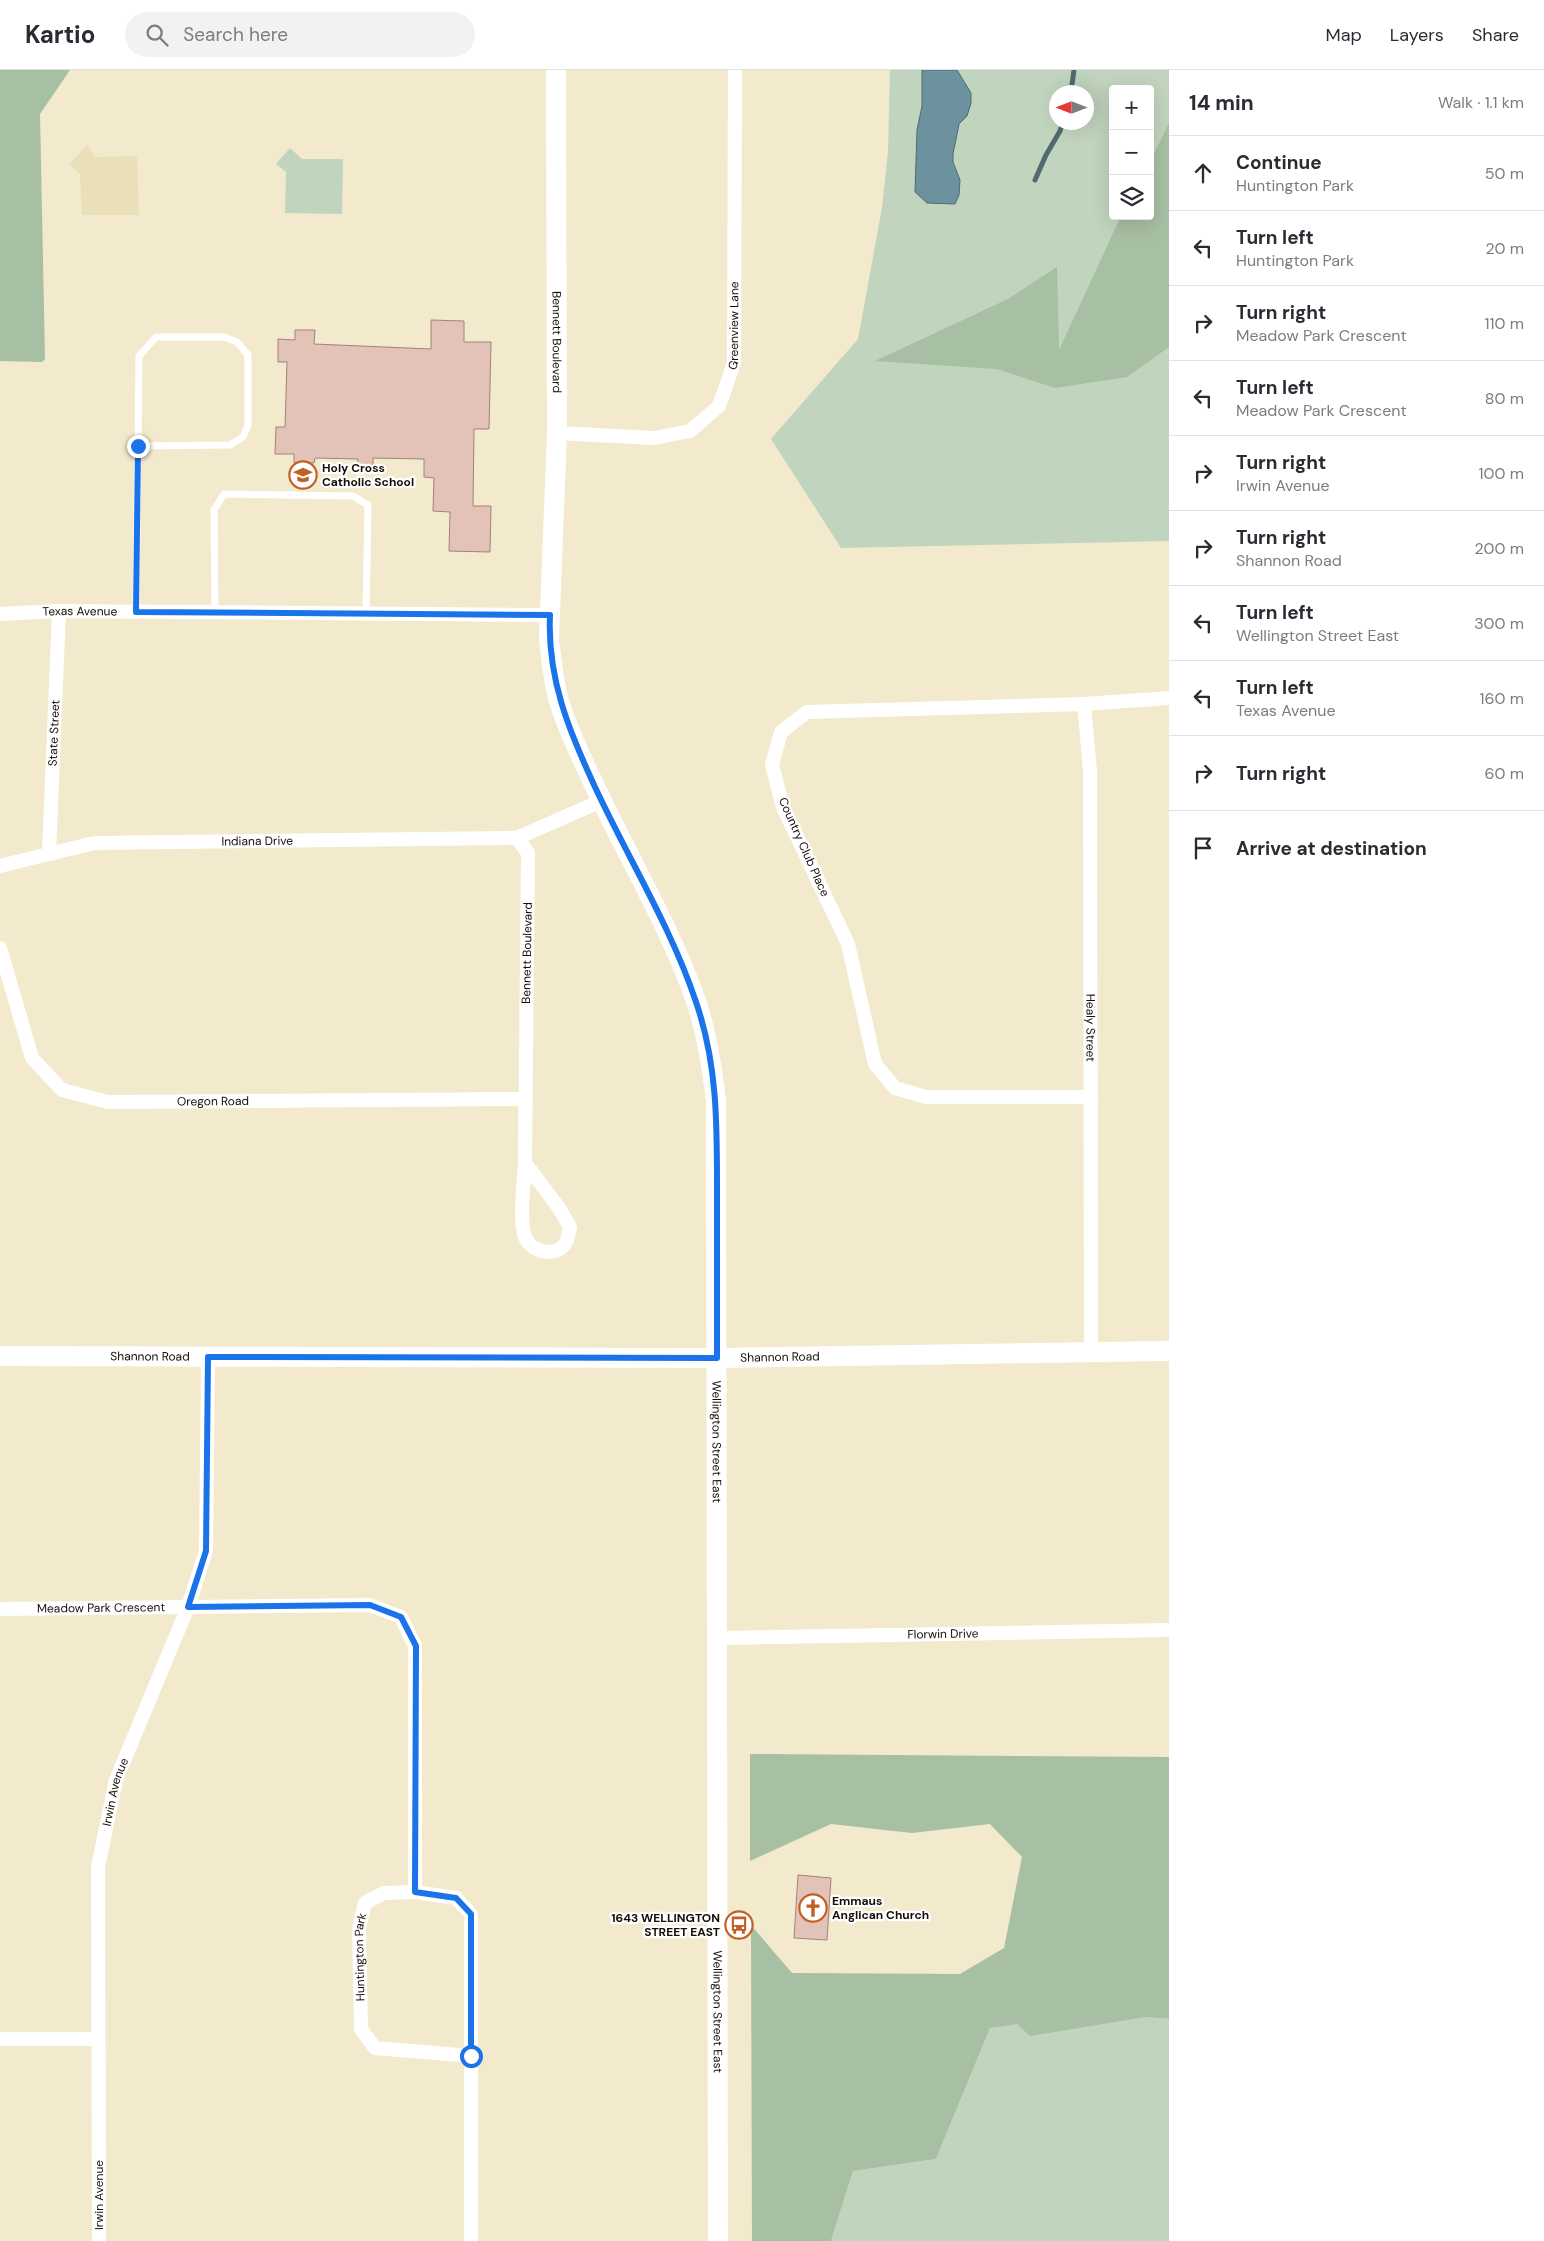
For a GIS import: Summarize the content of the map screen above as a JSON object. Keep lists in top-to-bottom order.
{
  "streets": {
    "main road": ["Bennett Boulevard", "Shannon Road", "Wellington Street East"],
    "street": [
      "Greenview Lane",
      "Texas Avenue",
      "State Street",
      "Indiana Drive",
      "Country Club Place",
      "Healy Street",
      "Oregon Road",
      "Meadow Park Crescent",
      "Florwin Drive",
      "Irwin Avenue",
      "Huntington Park"
    ]
  },
  "crossings": [
    ["Greenview Lane", "Bennett Boulevard"],
    ["Bennett Boulevard", "Texas Avenue"],
    ["Bennett Boulevard", "Indiana Drive"],
    ["Bennett Boulevard", "Oregon Road"],
    ["Bennett Boulevard", "Wellington Street East"],
    ["Texas Avenue", "State Street"],
    ["Texas Avenue", "Wellington Street East"],
    ["State Street", "Indiana Drive"],
    ["Country Club Place", "Healy Street"],
    ["Healy Street", "Shannon Road"],
    ["Shannon Road", "Wellington Street East"],
    ["Shannon Road", "Irwin Avenue"],
    ["Wellington Street East", "Florwin Drive"],
    ["Meadow Park Crescent", "Irwin Avenue"],
    ["Meadow Park Crescent", "Huntington Park"]
  ],
  "places": {
    "school or university": ["Holy Cross Catholic School"],
    "church": ["Emmaus Anglican Church"],
    "bus stop": ["1643 WELLINGTON STREET EAST"]
  },
  "north": "left",
  "page": {
    "header": "Kartio",
    "search": "Search here",
    "nav": ["Map", "Layers", "Share"],
    "heading": ["14 min", "Walk · 1.1 km"],
    "map_buttons": ["+", "−"],
    "list": [
      ["Continue", "Huntington Park", "50 m"],
      ["Turn left", "Huntington Park", "20 m"],
      ["Turn right", "Meadow Park Crescent", "110 m"],
      ["Turn left", "Meadow Park Crescent", "80 m"],
      ["Turn right", "Irwin Avenue", "100 m"],
      ["Turn right", "Shannon Road", "200 m"],
      ["Turn left", "Wellington Street East", "300 m"],
      ["Turn left", "Texas Avenue", "160 m"],
      ["Turn right", "60 m"],
      "Arrive at destination"
    ]
  }
}
